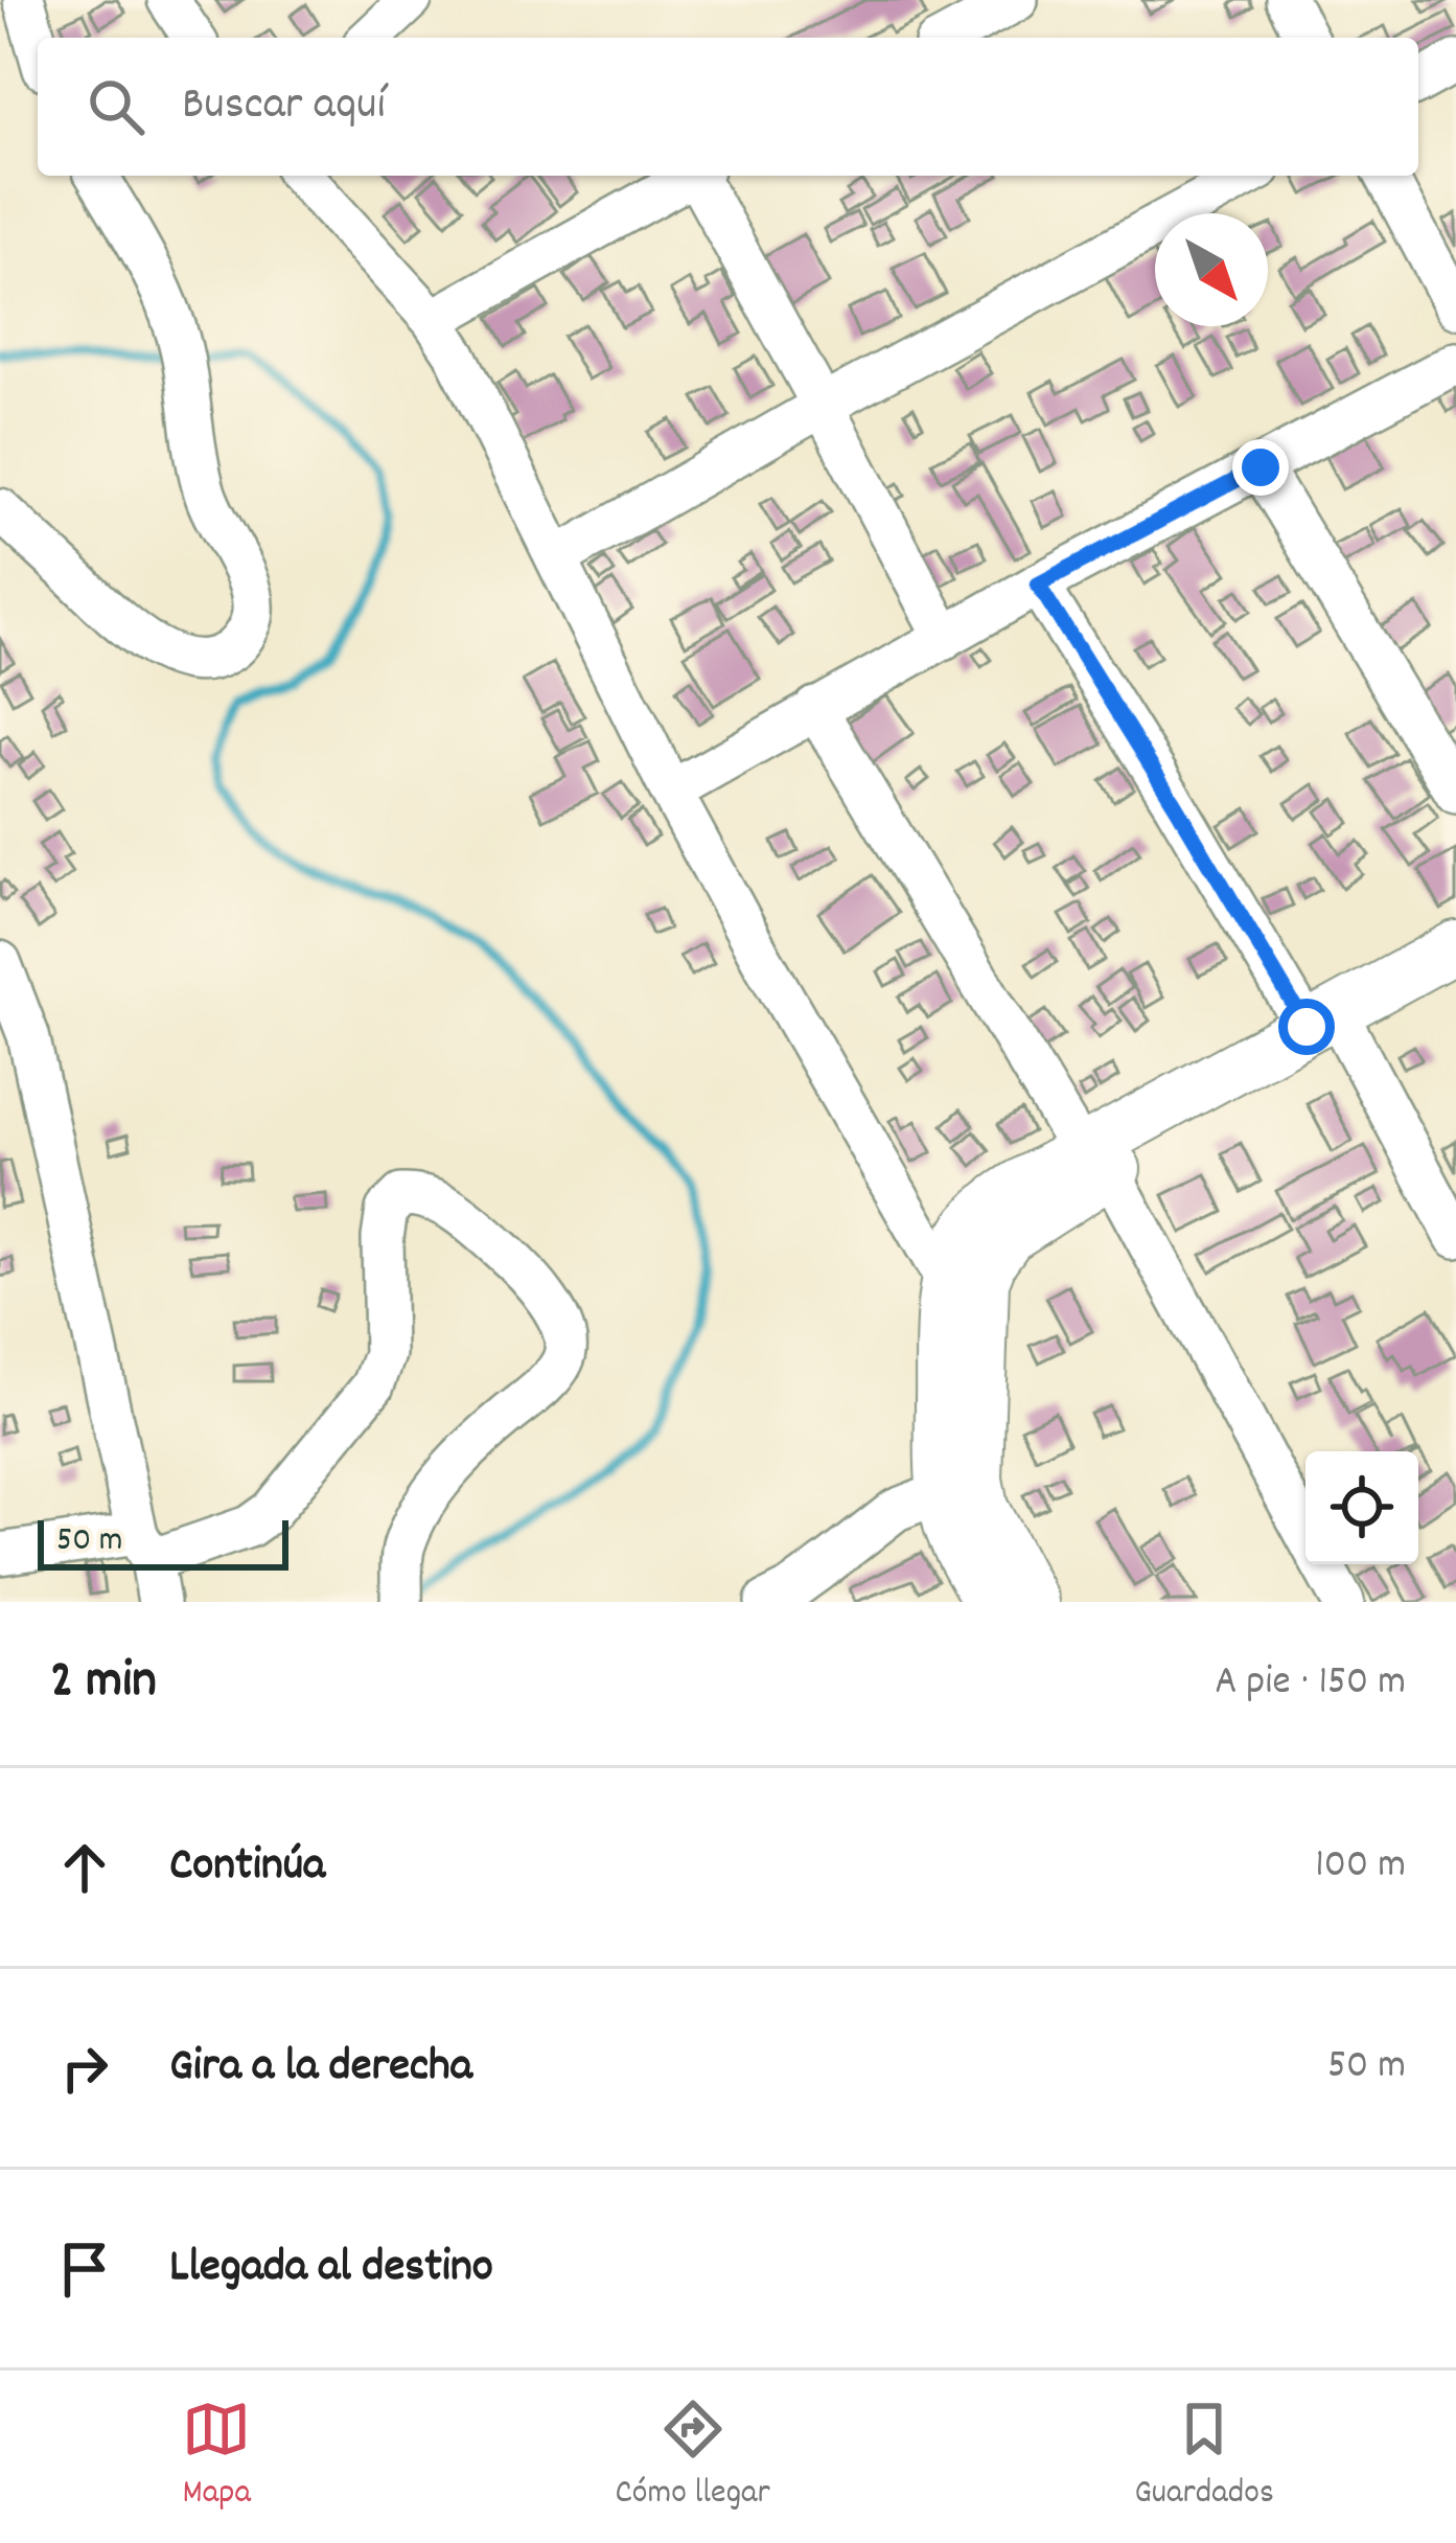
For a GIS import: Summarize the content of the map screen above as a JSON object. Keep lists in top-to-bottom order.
{
  "scale_bar": "50 m",
  "north": "bottom right",
  "page": {
    "search": "Buscar aquí",
    "scale": "50 m",
    "heading": ["2 min", "A pie · 150 m"],
    "list": [
      ["Continúa", "100 m"],
      ["Gira a la derecha", "50 m"],
      "Llegada al destino"
    ],
    "nav": ["Mapa", "Cómo llegar", "Guardados"]
  }
}
